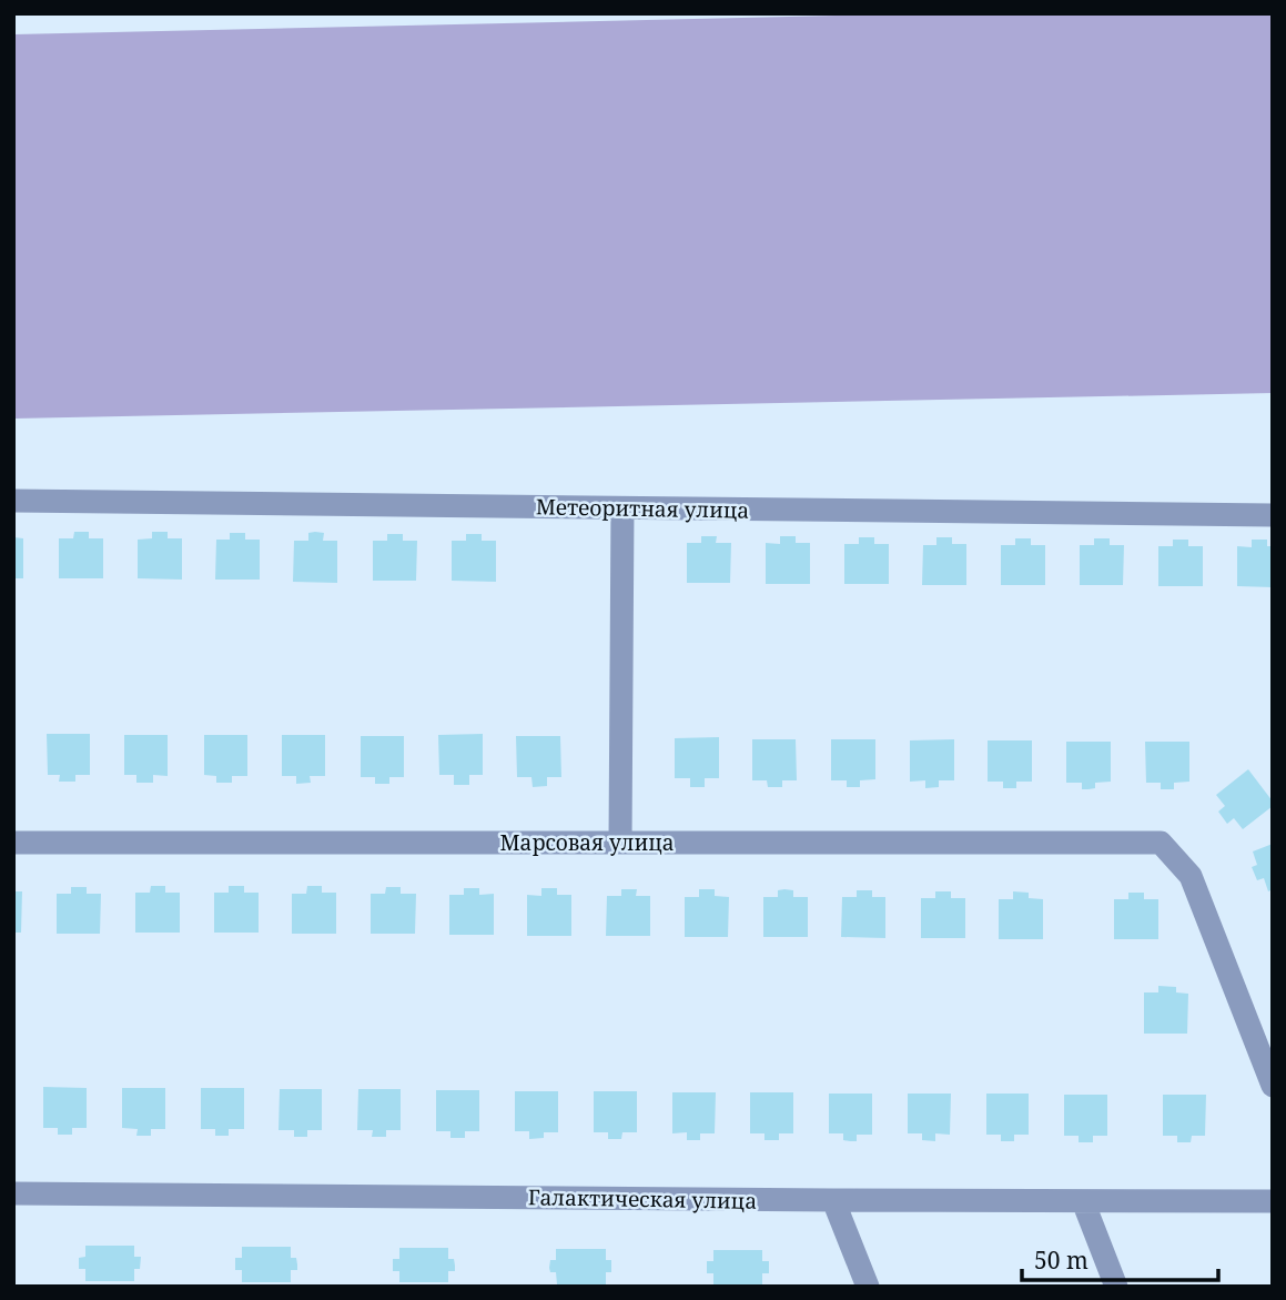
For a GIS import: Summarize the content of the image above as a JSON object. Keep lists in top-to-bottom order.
{
  "streets": {
    "street": ["Метеоритная улица", "Марсовая улица", "Галактическая улица"]
  },
  "scale_bar": "50 m"
}
